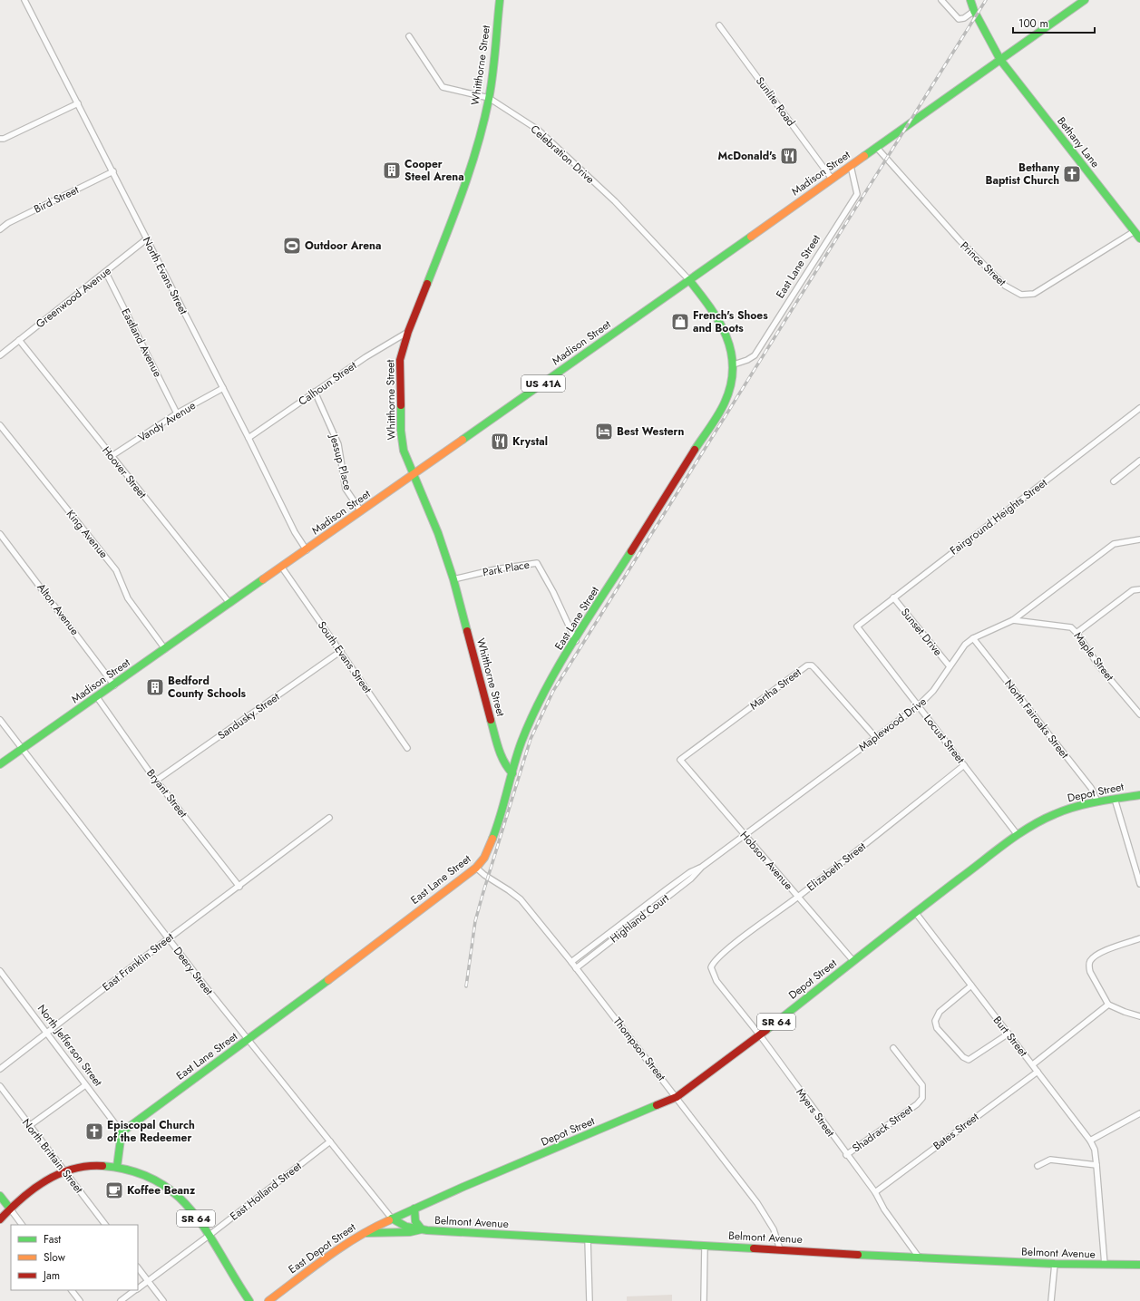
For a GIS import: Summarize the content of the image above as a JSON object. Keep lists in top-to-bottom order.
{
  "streets": {
    "main road": [
      "Whitthorne Street",
      "Bethany Lane",
      "Madison Street",
      "East Lane Street",
      "US 41A",
      "Depot Street",
      "SR 64",
      "Belmont Avenue",
      "East Depot Street"
    ],
    "street": [
      "Sunlite Road",
      "Celebration Drive",
      "Bird Street",
      "Prince Street",
      "North Evans Street",
      "Greenwood Avenue",
      "Eastland Avenue",
      "Calhoun Street",
      "Vandy Avenue",
      "Jessup Place",
      "Hoover Street",
      "Fairground Heights Street",
      "King Avenue",
      "Park Place",
      "Alton Avenue",
      "Sunset Drive",
      "Maple Street",
      "South Evans Street",
      "Martha Street",
      "Sandusky Street",
      "North Fairoaks Street",
      "Maplewood Drive",
      "Locust Street",
      "Bryant Street",
      "Hobson Avenue",
      "Elizabeth Street",
      "Highland Court",
      "East Franklin Street",
      "Deery Street",
      "Burt Street",
      "North Jefferson Street",
      "Thompson Street",
      "Myers Street",
      "Shadrack Street",
      "Bates Street",
      "North Brittain Street",
      "East Holland Street"
    ]
  },
  "crossings": [
    ["Whitthorne Street", "Celebration Drive"],
    ["Whitthorne Street", "Madison Street"],
    ["Whitthorne Street", "East Lane Street"],
    ["Whitthorne Street", "Calhoun Street"],
    ["Whitthorne Street", "Park Place"],
    ["Sunlite Road", "Madison Street"],
    ["Bethany Lane", "Madison Street"],
    ["Bethany Lane", "Prince Street"],
    ["Celebration Drive", "Madison Street"],
    ["Celebration Drive", "East Lane Street"],
    ["Madison Street", "Prince Street"],
    ["Madison Street", "East Lane Street"],
    ["Madison Street", "North Evans Street"],
    ["Madison Street", "Jessup Place"],
    ["Madison Street", "Hoover Street"],
    ["Madison Street", "King Avenue"],
    ["Madison Street", "Alton Avenue"],
    ["Madison Street", "South Evans Street"],
    ["Madison Street", "Bryant Street"],
    ["Madison Street", "Deery Street"],
    ["Bird Street", "North Evans Street"],
    ["East Lane Street", "Park Place"],
    ["East Lane Street", "Deery Street"],
    ["East Lane Street", "North Jefferson Street"],
    ["East Lane Street", "Thompson Street"],
    ["North Evans Street", "Greenwood Avenue"],
    ["North Evans Street", "Calhoun Street"],
    ["North Evans Street", "Vandy Avenue"],
    ["Greenwood Avenue", "Eastland Avenue"],
    ["Greenwood Avenue", "Hoover Street"],
    ["Eastland Avenue", "Vandy Avenue"],
    ["Calhoun Street", "Jessup Place"],
    ["Vandy Avenue", "Hoover Street"],
    ["Fairground Heights Street", "Sunset Drive"],
    ["Fairground Heights Street", "Locust Street"],
    ["Sunset Drive", "Maplewood Drive"],
    ["Maple Street", "Maplewood Drive"],
    ["South Evans Street", "Sandusky Street"],
    ["Martha Street", "Maplewood Drive"],
    ["Martha Street", "Hobson Avenue"],
    ["Sandusky Street", "Bryant Street"],
    ["North Fairoaks Street", "Maplewood Drive"],
    ["North Fairoaks Street", "Depot Street"],
    ["Maplewood Drive", "Locust Street"],
    ["Maplewood Drive", "Hobson Avenue"],
    ["Maplewood Drive", "Highland Court"],
    ["Locust Street", "Depot Street"],
    ["Locust Street", "Elizabeth Street"],
    ["Depot Street", "Hobson Avenue"],
    ["Depot Street", "Deery Street"],
    ["Depot Street", "Burt Street"],
    ["Depot Street", "Thompson Street"],
    ["Depot Street", "Myers Street"],
    ["Depot Street", "Belmont Avenue"],
    ["Depot Street", "East Depot Street"],
    ["Bryant Street", "East Franklin Street"],
    ["Hobson Avenue", "Elizabeth Street"],
    ["Hobson Avenue", "Highland Court"],
    ["Elizabeth Street", "Myers Street"],
    ["Highland Court", "Thompson Street"],
    ["East Franklin Street", "Deery Street"],
    ["East Franklin Street", "North Jefferson Street"],
    ["Deery Street", "East Holland Street"],
    ["Deery Street", "Belmont Avenue"],
    ["Deery Street", "East Depot Street"],
    ["SR 64", "North Brittain Street"],
    ["SR 64", "East Holland Street"],
    ["Burt Street", "Bates Street"],
    ["Burt Street", "Belmont Avenue"],
    ["Thompson Street", "Belmont Avenue"],
    ["Myers Street", "Shadrack Street"],
    ["Myers Street", "Bates Street"],
    ["Myers Street", "Belmont Avenue"],
    ["Belmont Avenue", "East Depot Street"]
  ],
  "places": {
    "restaurant": ["McDonald's", "Krystal"],
    "building": ["Cooper Steel Arena", "Bedford County Schools"],
    "church": ["Bethany Baptist Church", "Episcopal Church of the Redeemer"],
    "sports": ["Outdoor Arena"],
    "shop": ["French's Shoes and Boots"],
    "hotel": ["Best Western"],
    "cafe": ["Koffee Beanz"]
  },
  "legend": ["Fast", "Slow", "Jam"],
  "scale_bar": "100 m"
}
